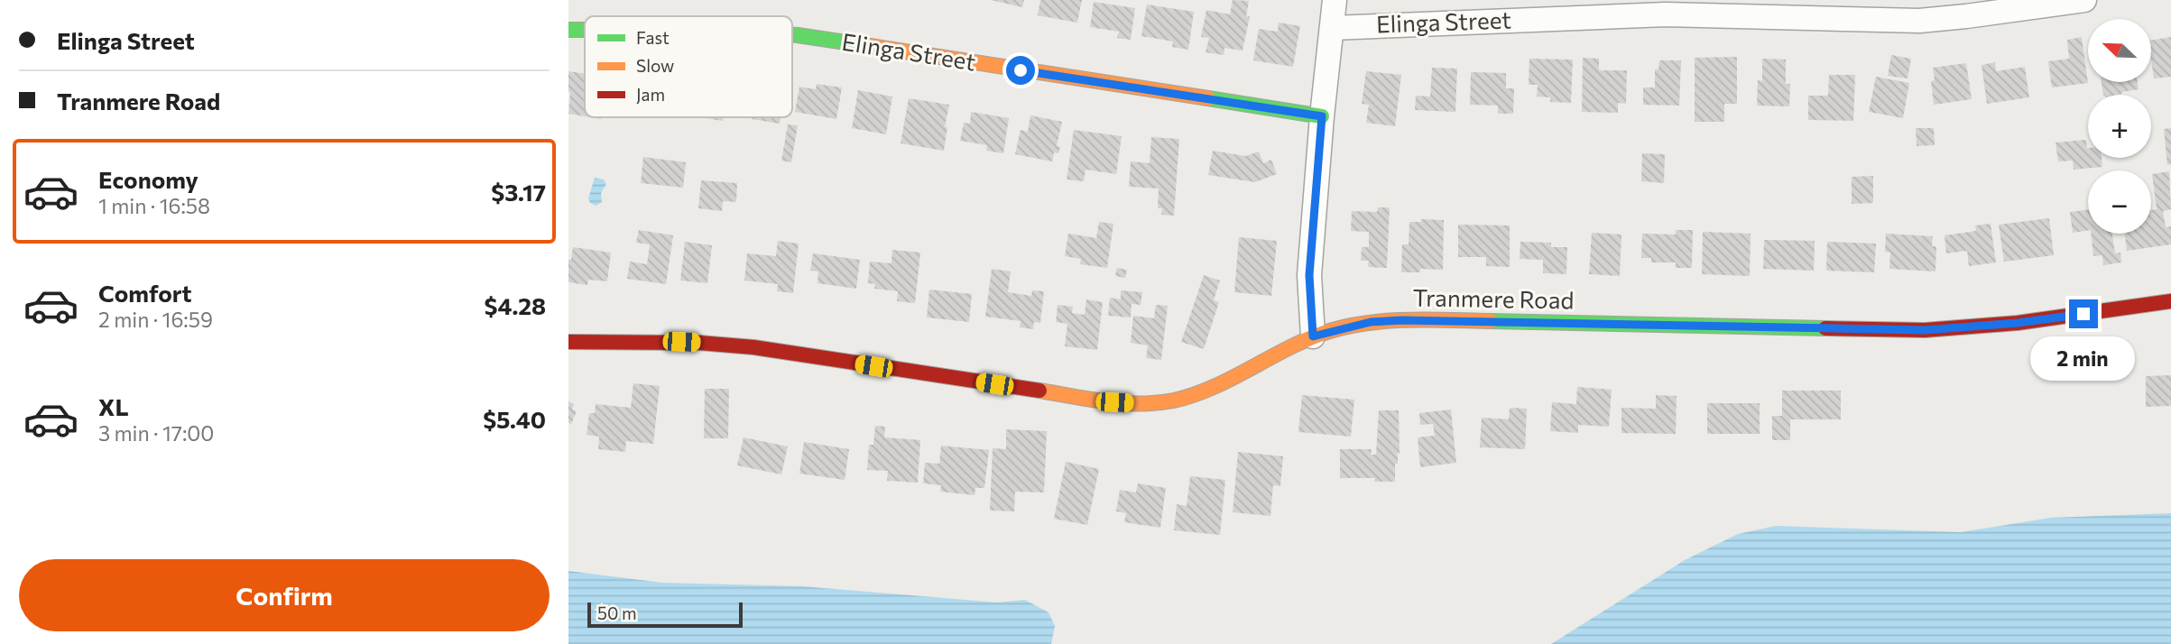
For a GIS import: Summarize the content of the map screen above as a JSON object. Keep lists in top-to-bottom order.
{
  "streets": {
    "street": ["Elinga Street", "Tranmere Road"]
  },
  "legend": ["Fast", "Slow", "Jam"],
  "scale_bar": "50 m",
  "north": "top left",
  "page": {
    "banner": ["Elinga Street", "Tranmere Road"],
    "map_buttons": ["+", "−"],
    "list": [
      {
        "name": "Economy",
        "note": "1 min · 16:58",
        "value": "$3.17"
      },
      {
        "name": "Comfort",
        "note": "2 min · 16:59",
        "value": "$4.28"
      },
      {
        "name": "XL",
        "note": "3 min · 17:00",
        "value": "$5.40"
      }
    ],
    "bubble": "2 min",
    "buttons": "Confirm",
    "scale": "50 m"
  }
}
